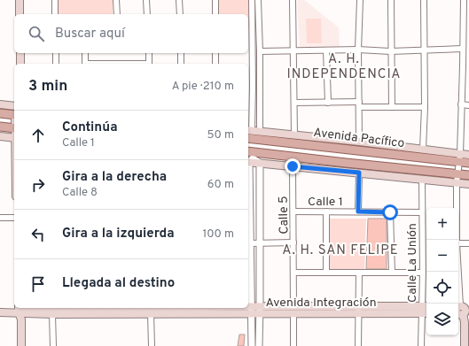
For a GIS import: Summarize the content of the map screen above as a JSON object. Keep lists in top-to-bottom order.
{
  "streets": {
    "main road": ["Avenida Pacífico", "Avenida Integración"],
    "street": ["Calle 1", "Calle 5", "Calle La Unión"]
  },
  "crossings": [
    ["Calle 1", "Calle 5"],
    ["Calle 1", "Calle La Unión"],
    ["Calle 5", "Avenida Integración"],
    ["Calle La Unión", "Avenida Integración"]
  ],
  "districts": ["A. H. INDEPENDENCIA", "A. H. SAN FELIPE"],
  "page": {
    "search": "Buscar aquí",
    "heading": ["3 min", "A pie · 210 m"],
    "list": [
      ["Continúa", "Calle 1", "50 m"],
      ["Gira a la derecha", "Calle 8", "60 m"],
      ["Gira a la izquierda", "100 m"],
      "Llegada al destino"
    ],
    "map_buttons": ["+", "−"]
  }
}
